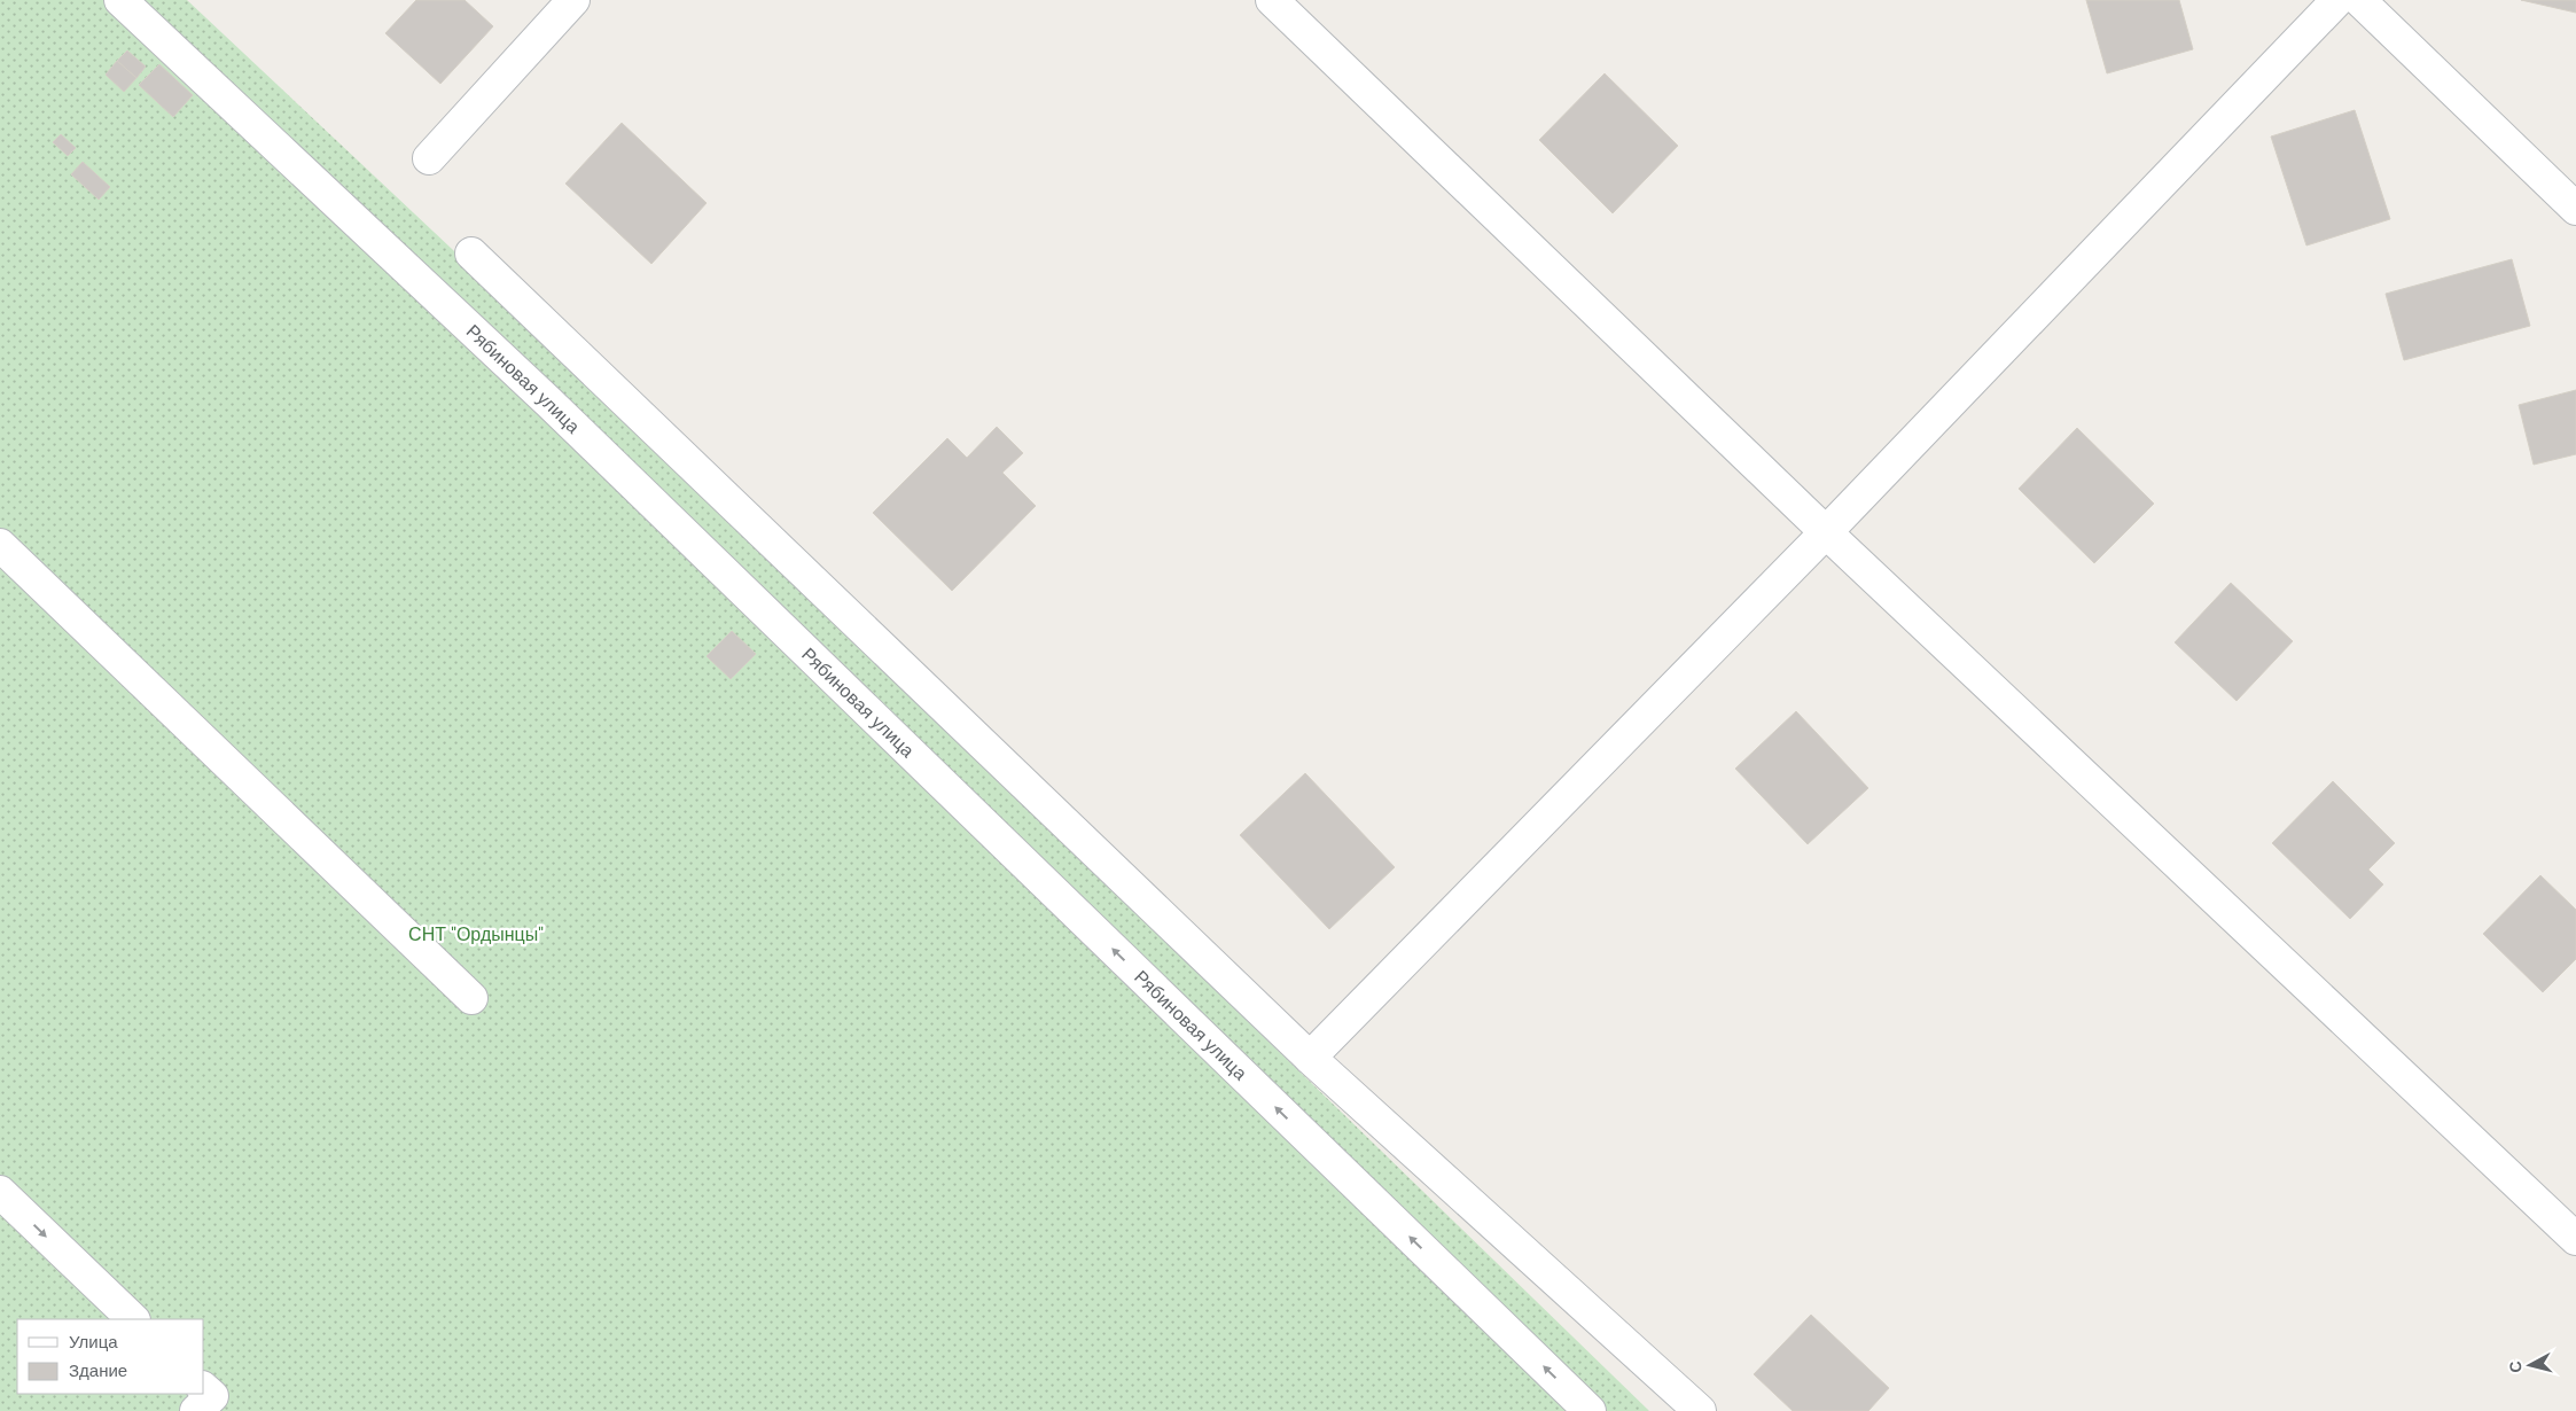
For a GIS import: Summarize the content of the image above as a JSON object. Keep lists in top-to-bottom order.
{
  "streets": {
    "street": ["Рябиновая улица"]
  },
  "parks": ["СНТ \"Ордынцы\""],
  "legend": ["Улица", "Здание"],
  "north": "left"
}
